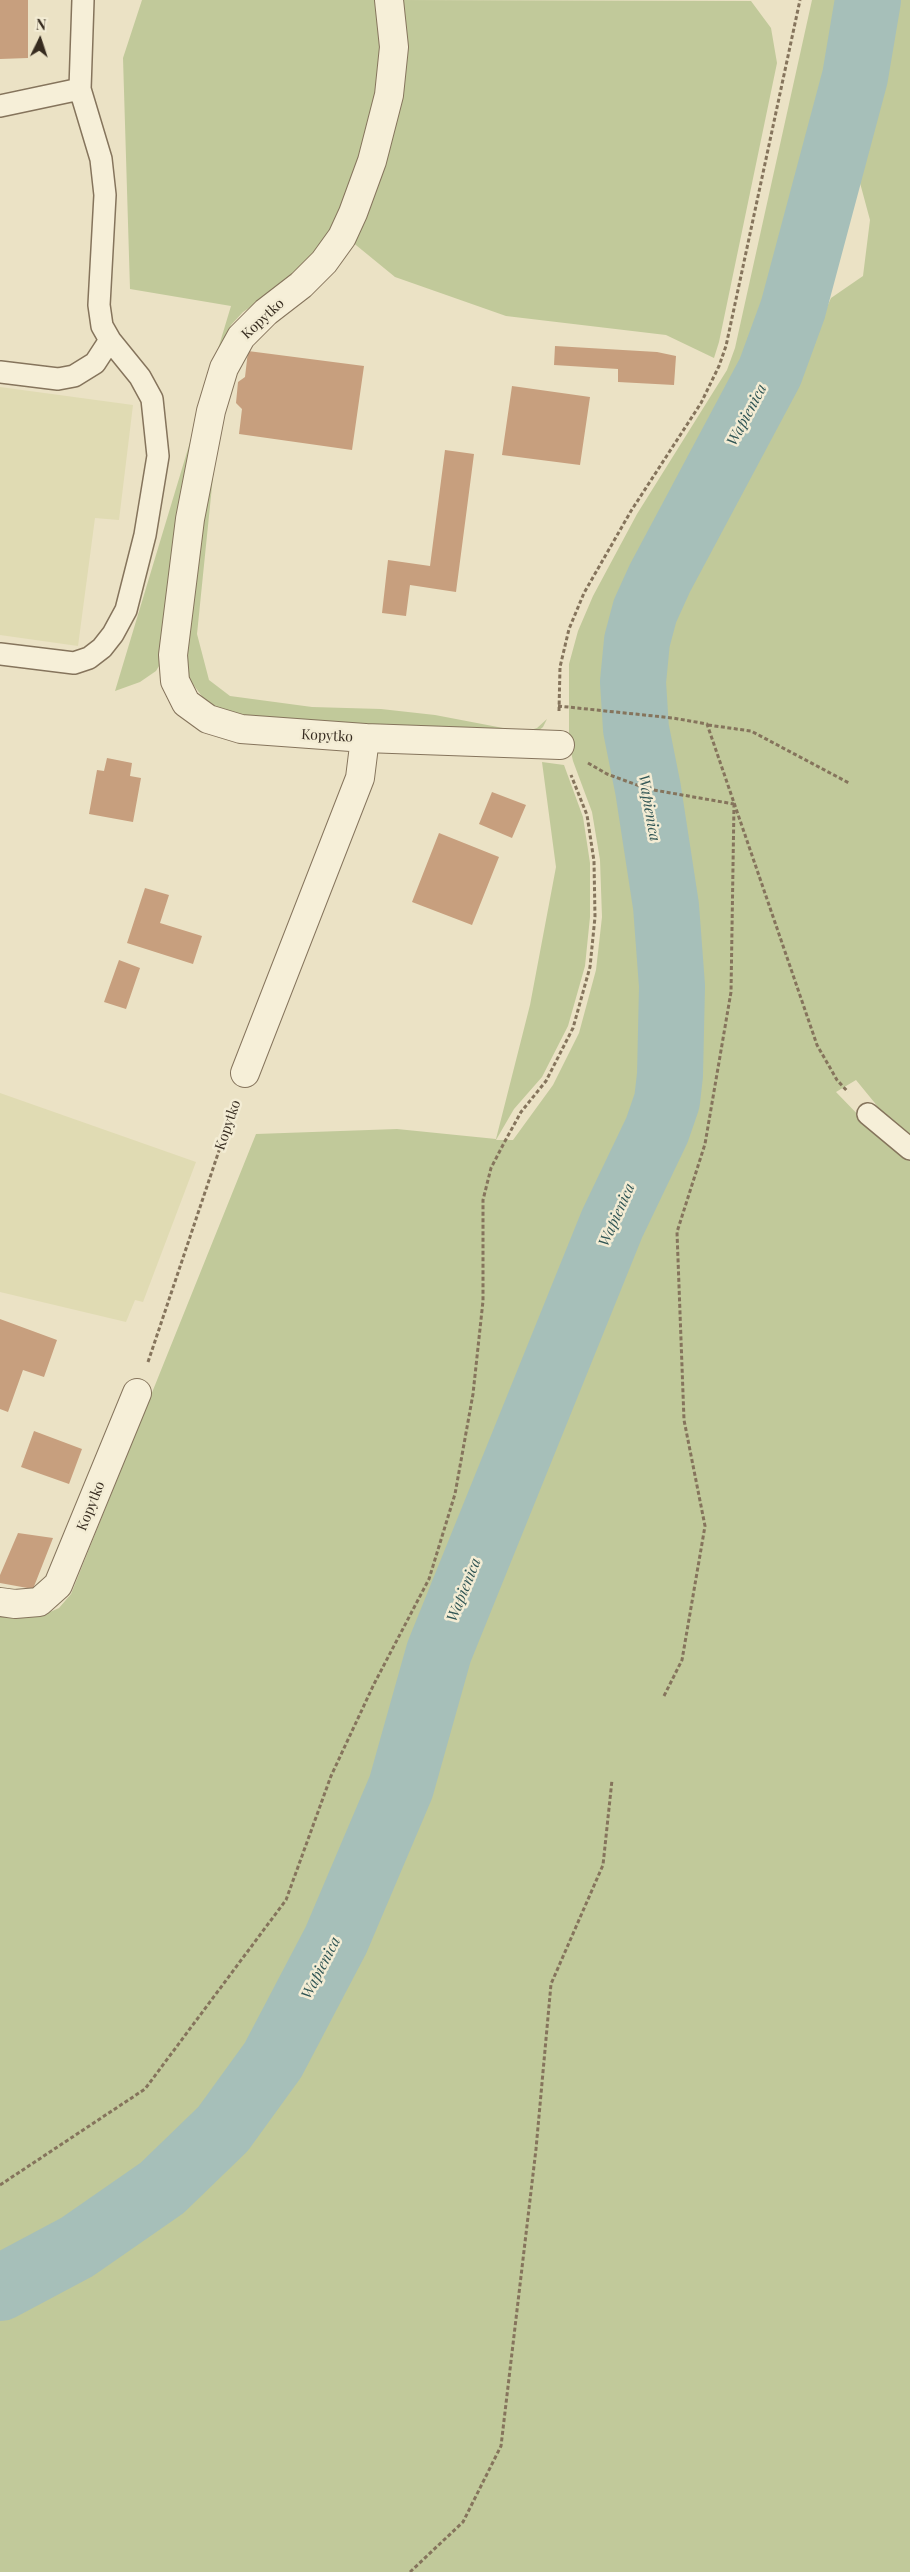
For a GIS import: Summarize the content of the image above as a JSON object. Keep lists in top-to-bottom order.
{
  "streets": {
    "street": ["Kopytko"]
  },
  "water": ["Wapienica"],
  "north": "top"
}
